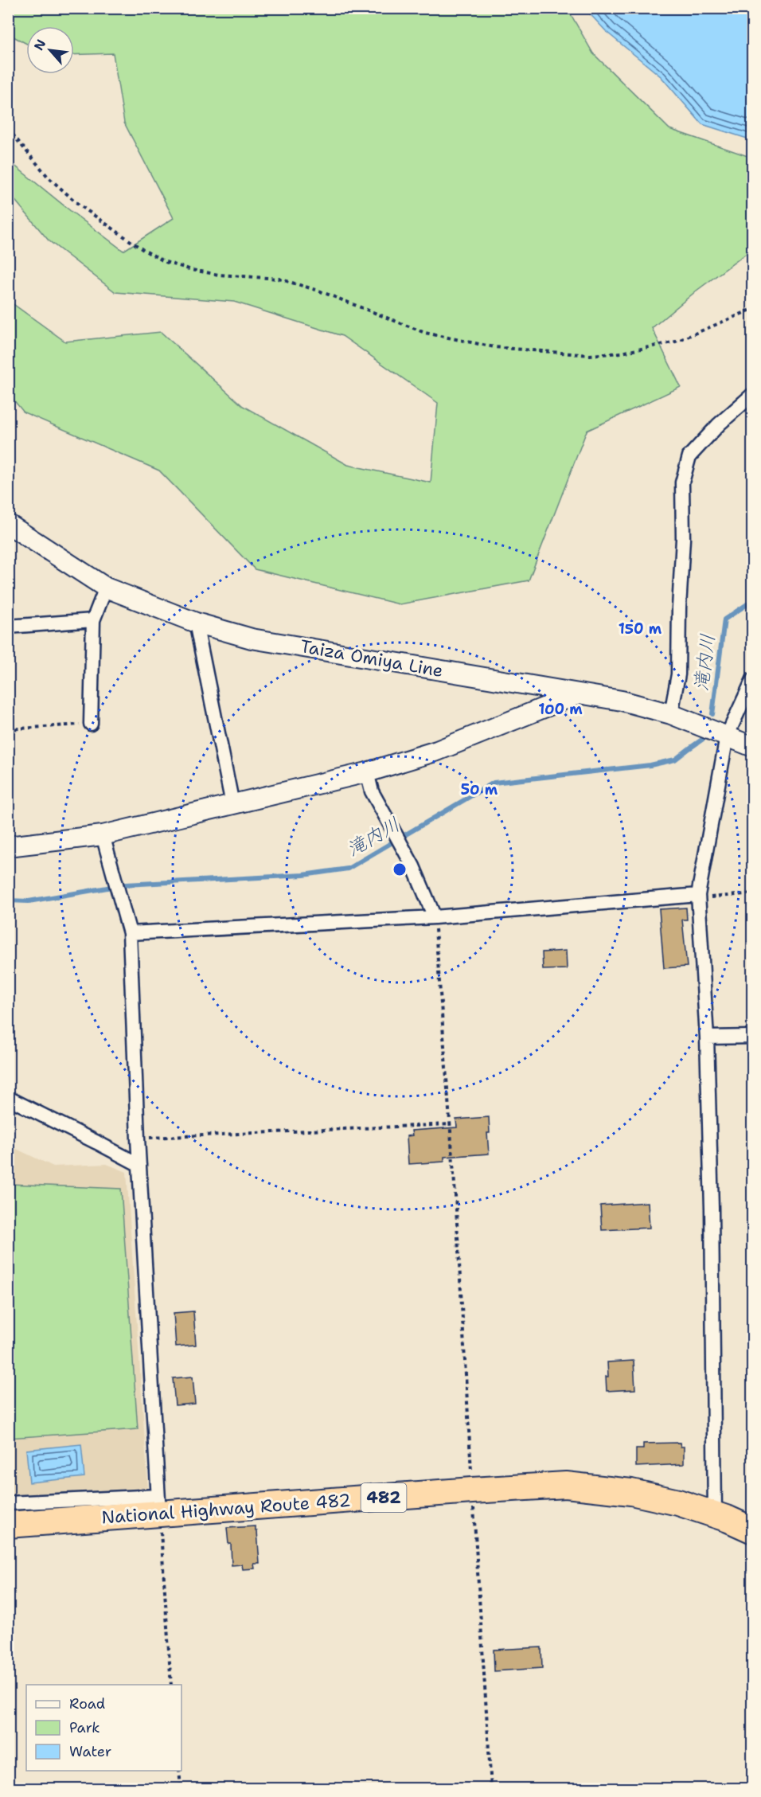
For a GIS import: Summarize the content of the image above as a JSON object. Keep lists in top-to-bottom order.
{
  "streets": {
    "highway": ["482", "National Highway Route 482"],
    "main road": ["Taiza Omiya Line"]
  },
  "water": ["滝内川"],
  "legend": ["Road", "Park", "Water"],
  "north": "top left",
  "rings": ["150 m", "100 m", "50 m"]
}
